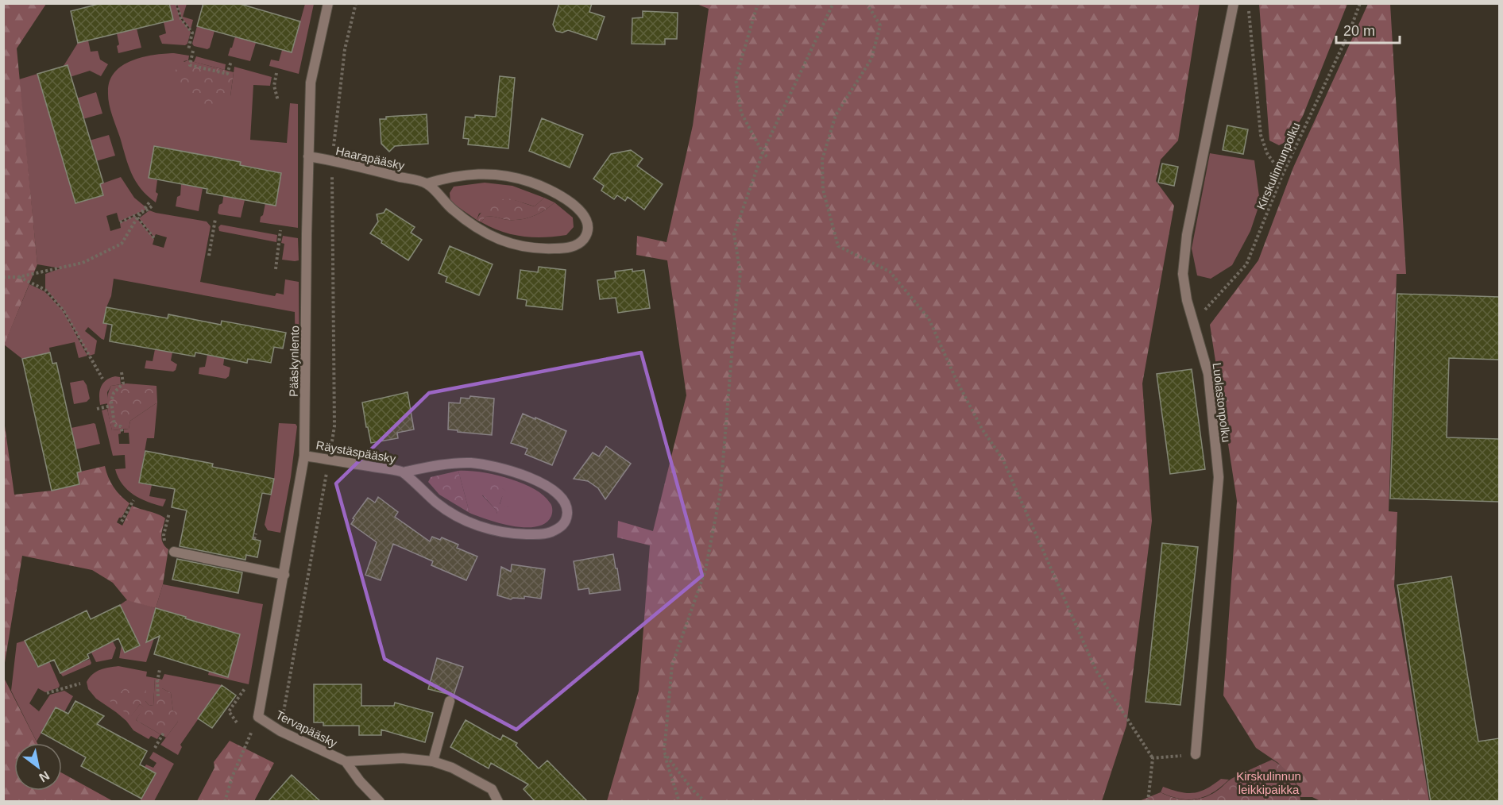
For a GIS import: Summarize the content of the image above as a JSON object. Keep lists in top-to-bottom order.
{
  "streets": {
    "street": [
      "Haarapääsky",
      "Pääskynlento",
      "Luolastonpolku",
      "Räystäspääsky",
      "Tervapääsky"
    ],
    "path": ["Kirskulinnunpolku"]
  },
  "crossings": [
    ["Haarapääsky", "Pääskynlento"],
    ["Kirskulinnunpolku", "Luolastonpolku"],
    ["Pääskynlento", "Räystäspääsky"],
    ["Pääskynlento", "Tervapääsky"]
  ],
  "parks": ["Kirskulinnun leikkipaikka"],
  "scale_bar": "20 m",
  "north": "bottom right"
}
